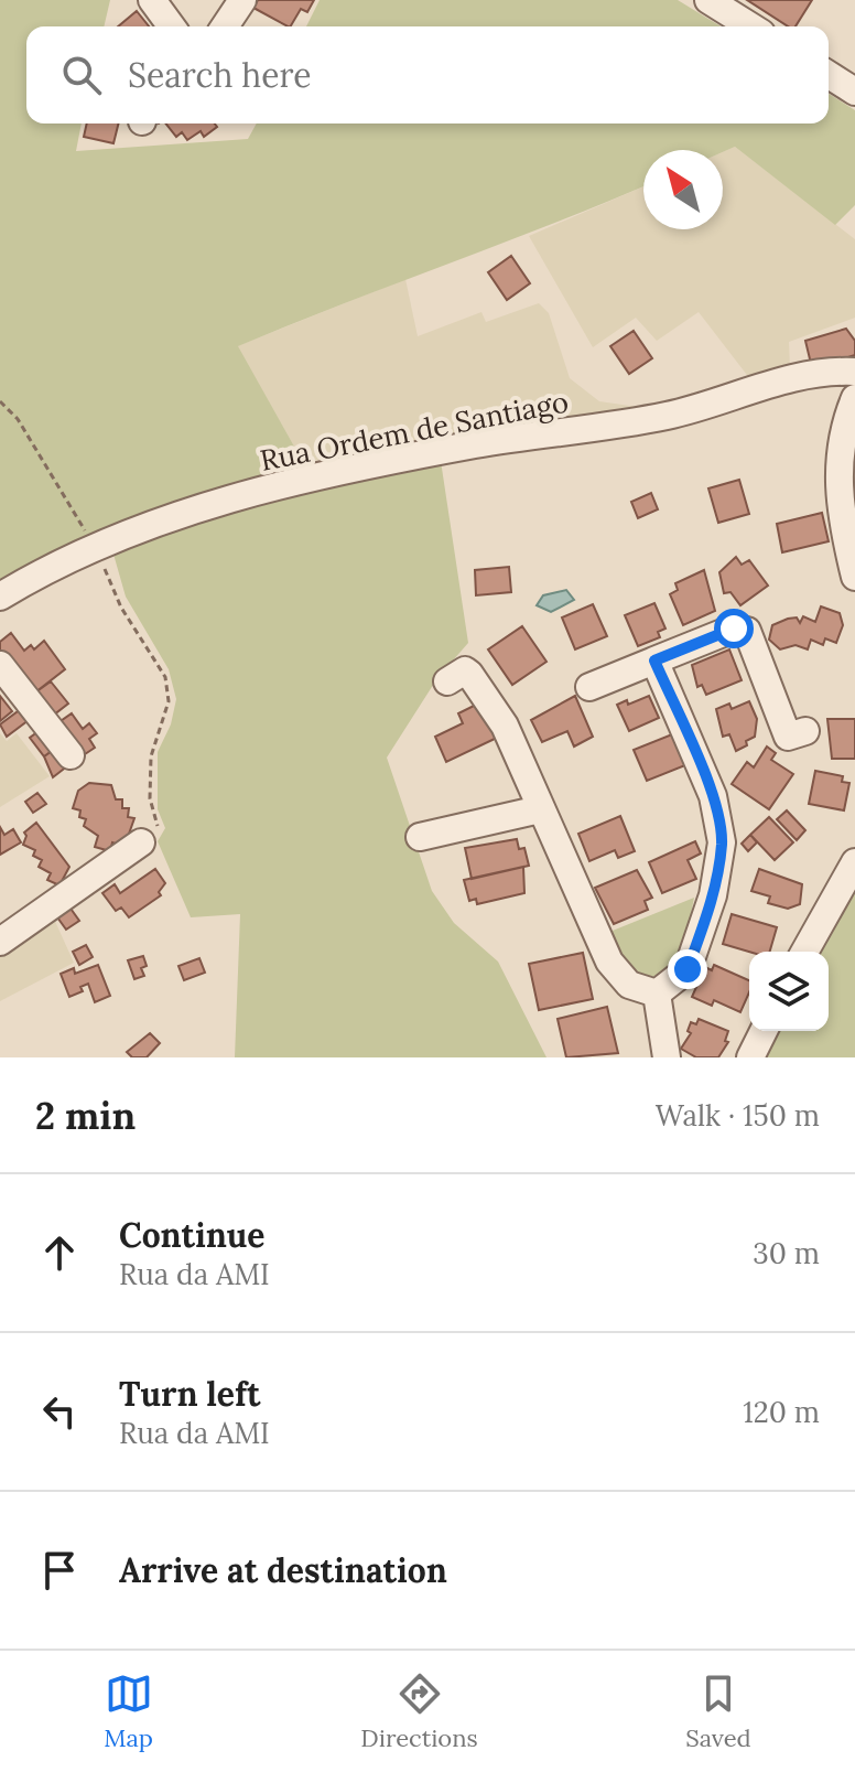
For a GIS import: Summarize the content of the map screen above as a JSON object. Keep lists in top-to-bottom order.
{
  "streets": {
    "street": ["Rua Ordem de Santiago"]
  },
  "north": "top left",
  "page": {
    "search": "Search here",
    "heading": ["2 min", "Walk · 150 m"],
    "list": [
      ["Continue", "Rua da AMI", "30 m"],
      ["Turn left", "Rua da AMI", "120 m"],
      "Arrive at destination"
    ],
    "nav": ["Map", "Directions", "Saved"]
  }
}
